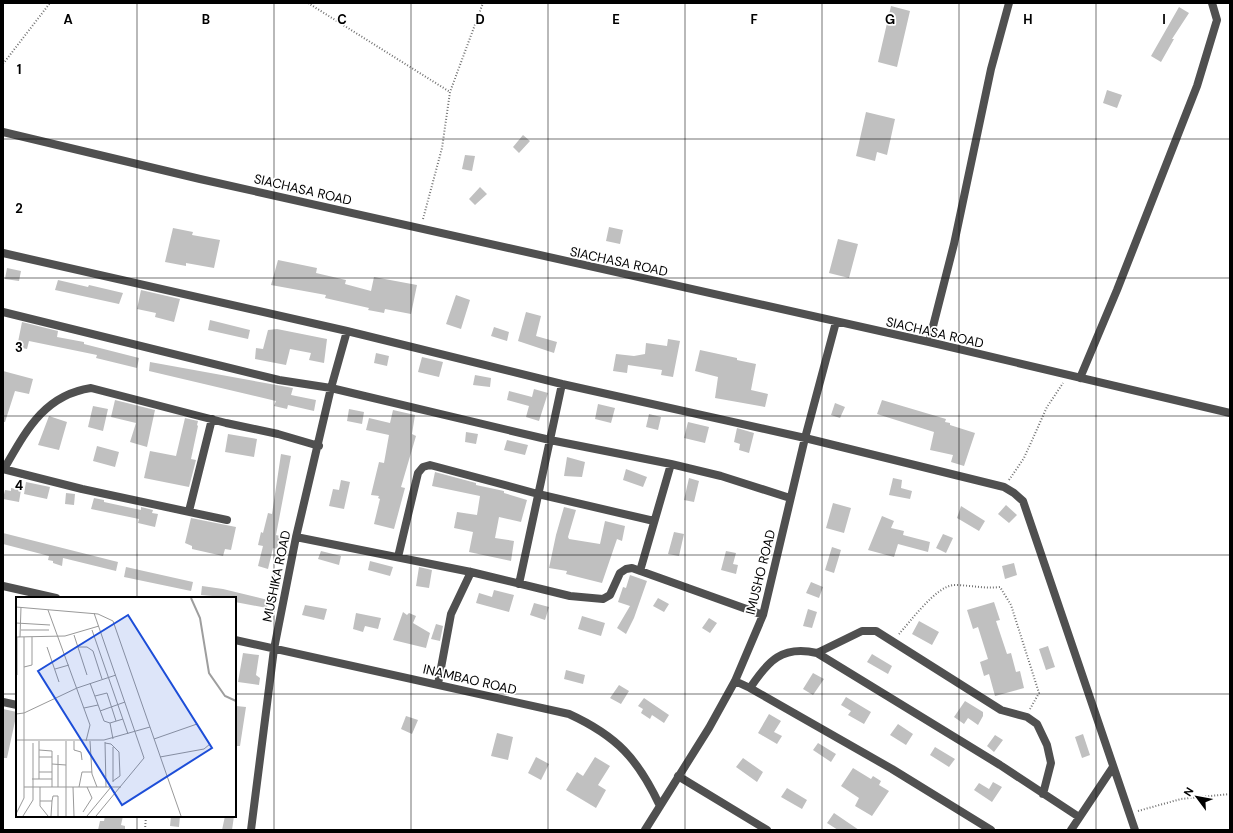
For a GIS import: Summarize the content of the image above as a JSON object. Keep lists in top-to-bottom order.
{
  "streets": {
    "street": [
      "SIACHASA ROAD",
      "IMUSHO ROAD",
      "MUSHIKA ROAD",
      "INAMBAO ROAD"
    ]
  },
  "crossings": [
    ["SIACHASA ROAD", "IMUSHO ROAD"],
    ["IMUSHO ROAD", "INAMBAO ROAD"],
    ["MUSHIKA ROAD", "INAMBAO ROAD"]
  ],
  "north": "top left",
  "grid": {
    "columns": [
      "A",
      "B",
      "C",
      "D",
      "E",
      "F",
      "G",
      "H",
      "I"
    ],
    "rows": [
      "1",
      "2",
      "3",
      "4"
    ]
  }
}
